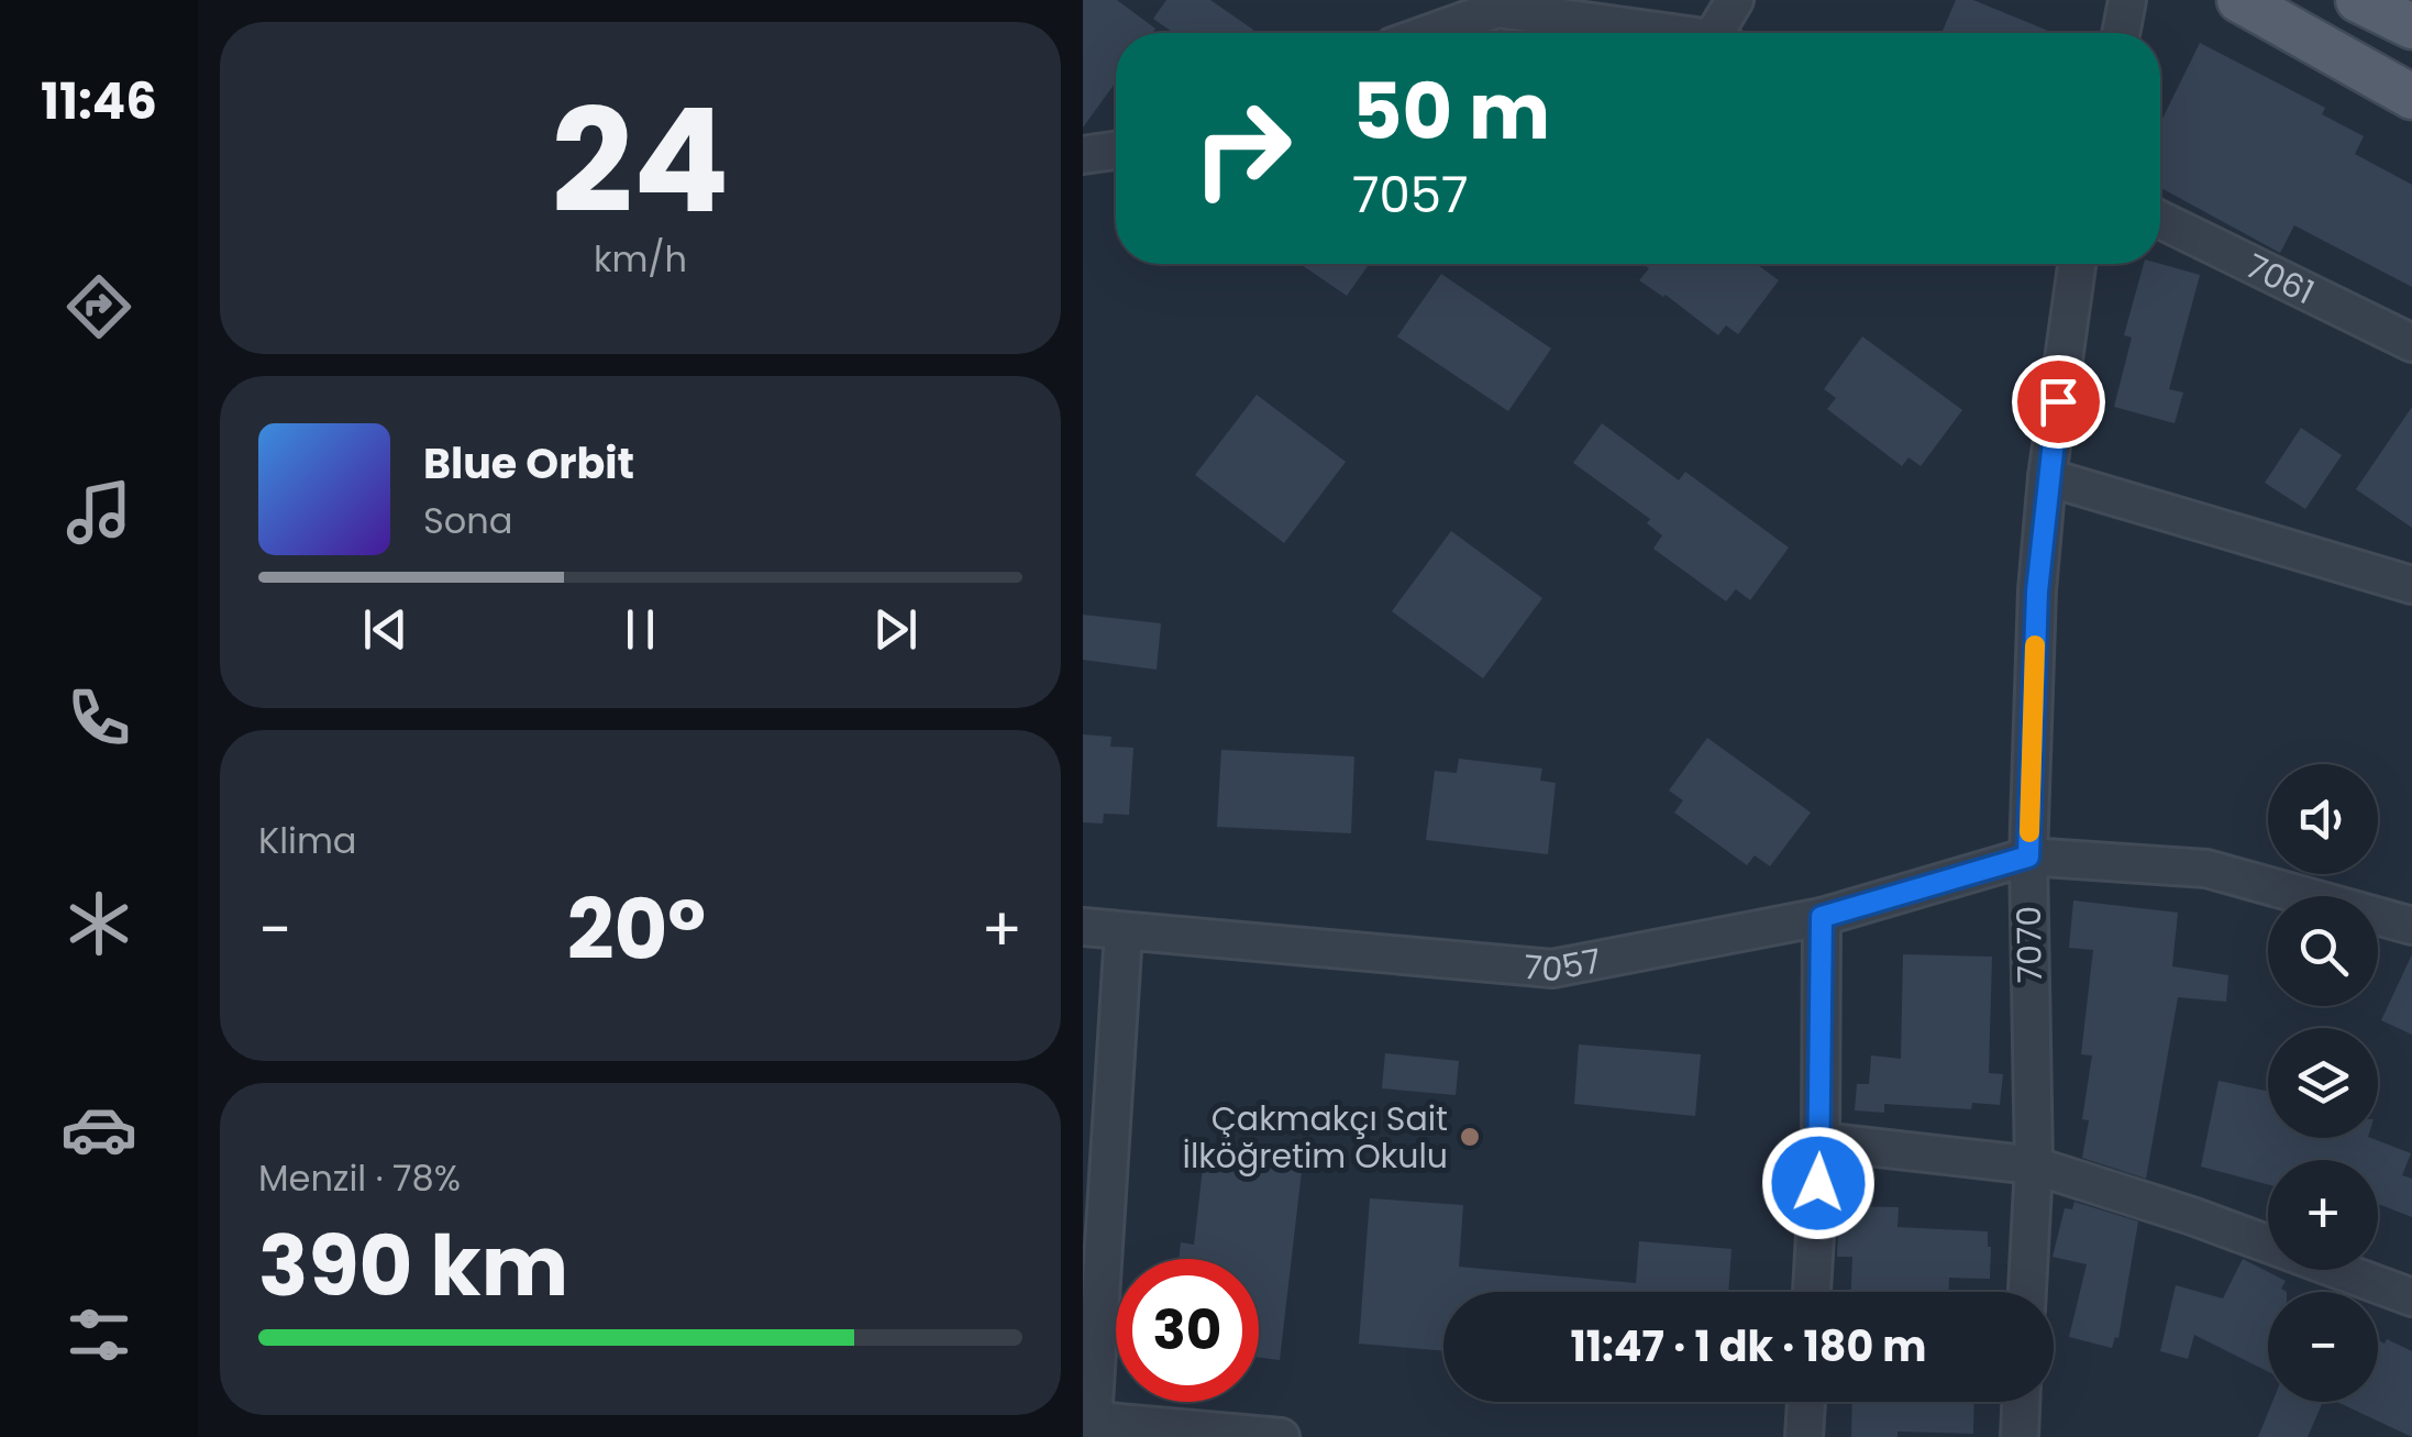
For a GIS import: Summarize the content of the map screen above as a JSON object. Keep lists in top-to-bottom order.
{
  "streets": {
    "street": ["7061", "7070", "7057"]
  },
  "crossings": [
    ["7070", "7057"]
  ],
  "places": ["Çakmakçı Sait İlköğretim Okulu"],
  "page": {
    "tabs": "11:46",
    "tile": [
      ["24", "km/h"],
      "Klima",
      ["Menzil · 78%", "390 km"]
    ],
    "turn": ["50 m", "7057"],
    "song": ["Blue Orbit", "Sona"],
    "map_buttons": ["+", "−"],
    "heat": ["−", "20°", "+"],
    "limit": "30",
    "trip": "11:47 · 1 dk · 180 m"
  }
}
